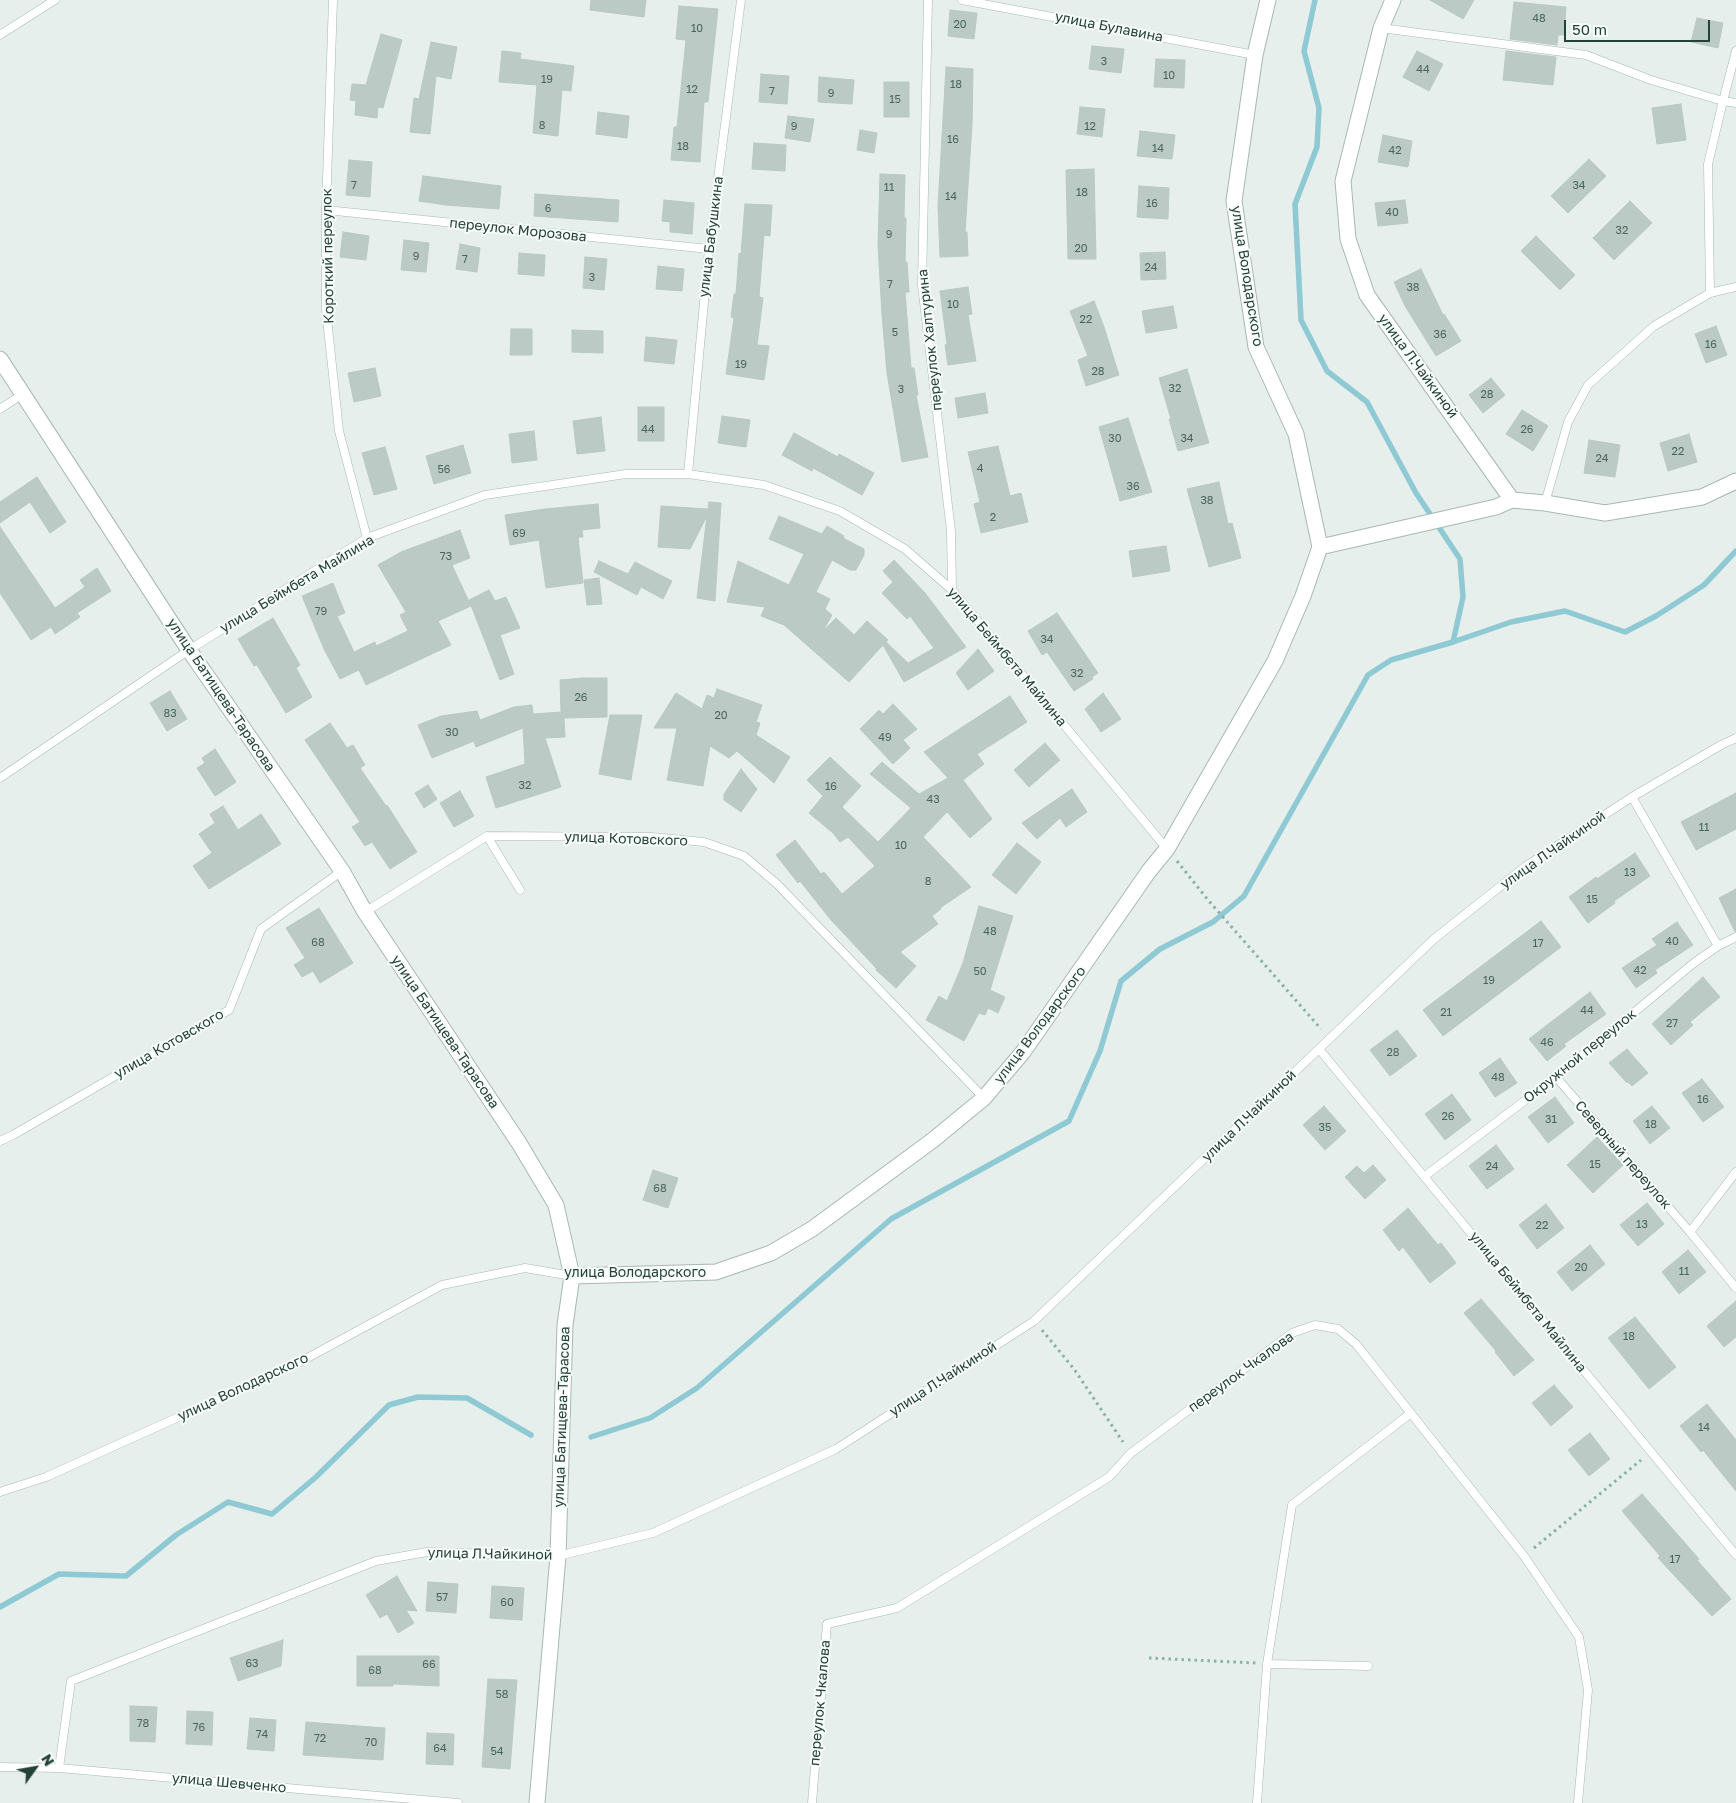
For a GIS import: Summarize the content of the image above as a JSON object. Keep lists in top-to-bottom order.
{
  "streets": {
    "street": ["улица Володарского", "улица Л.Чайкиной", "улица Батищева-Тарасова"],
    "lane": [
      "улица Булавина",
      "переулок Морозова",
      "улица Бабушкина",
      "Короткий переулок",
      "переулок Халтурина",
      "улица Беймбета Майлина",
      "улица Котовского",
      "Окружной переулок",
      "Северный переулок",
      "переулок Чкалова",
      "улица Шевченко"
    ]
  },
  "crossings": [
    ["улица Булавина", "улица Володарского"],
    ["переулок Морозова", "улица Бабушкина"],
    ["переулок Морозова", "Короткий переулок"],
    ["улица Бабушкина", "улица Беймбета Майлина"],
    ["Короткий переулок", "улица Беймбета Майлина"],
    ["улица Володарского", "улица Беймбета Майлина"],
    ["улица Володарского", "улица Батищева-Тарасова"],
    ["улица Володарского", "улица Котовского"],
    ["переулок Халтурина", "улица Беймбета Майлина"],
    ["улица Л.Чайкиной", "улица Беймбета Майлина"],
    ["улица Л.Чайкиной", "улица Батищева-Тарасова"],
    ["улица Л.Чайкиной", "улица Шевченко"],
    ["улица Беймбета Майлина", "улица Батищева-Тарасова"],
    ["улица Беймбета Майлина", "Окружной переулок"],
    ["улица Батищева-Тарасова", "улица Котовского"],
    ["Окружной переулок", "Северный переулок"]
  ],
  "house_numbers": [
    "48",
    "20",
    "10",
    "3",
    "44",
    "10",
    "19",
    "18",
    "12",
    "7",
    "9",
    "15",
    "8",
    "9",
    "12",
    "16",
    "18",
    "14",
    "42",
    "7",
    "34",
    "11",
    "18",
    "14",
    "16",
    "6",
    "40",
    "32",
    "9",
    "20",
    "9",
    "7",
    "24",
    "3",
    "7",
    "38",
    "10",
    "22",
    "5",
    "36",
    "16",
    "19",
    "28",
    "32",
    "3",
    "28",
    "44",
    "26",
    "30",
    "34",
    "22",
    "24",
    "4",
    "56",
    "36",
    "38",
    "2",
    "69",
    "73",
    "79",
    "34",
    "32",
    "26",
    "83",
    "20",
    "30",
    "49",
    "32",
    "16",
    "43",
    "11",
    "10",
    "13",
    "8",
    "15",
    "48",
    "40",
    "68",
    "17",
    "42",
    "50",
    "19",
    "44",
    "21",
    "27",
    "46",
    "28",
    "48",
    "16",
    "26",
    "31",
    "18",
    "35",
    "15",
    "24",
    "68",
    "13",
    "22",
    "20",
    "11",
    "18",
    "14",
    "17",
    "57",
    "60",
    "63",
    "66",
    "68",
    "58",
    "78",
    "76",
    "74",
    "72",
    "70",
    "64",
    "54"
  ],
  "scale_bar": "50 m",
  "north": "top right"
}
